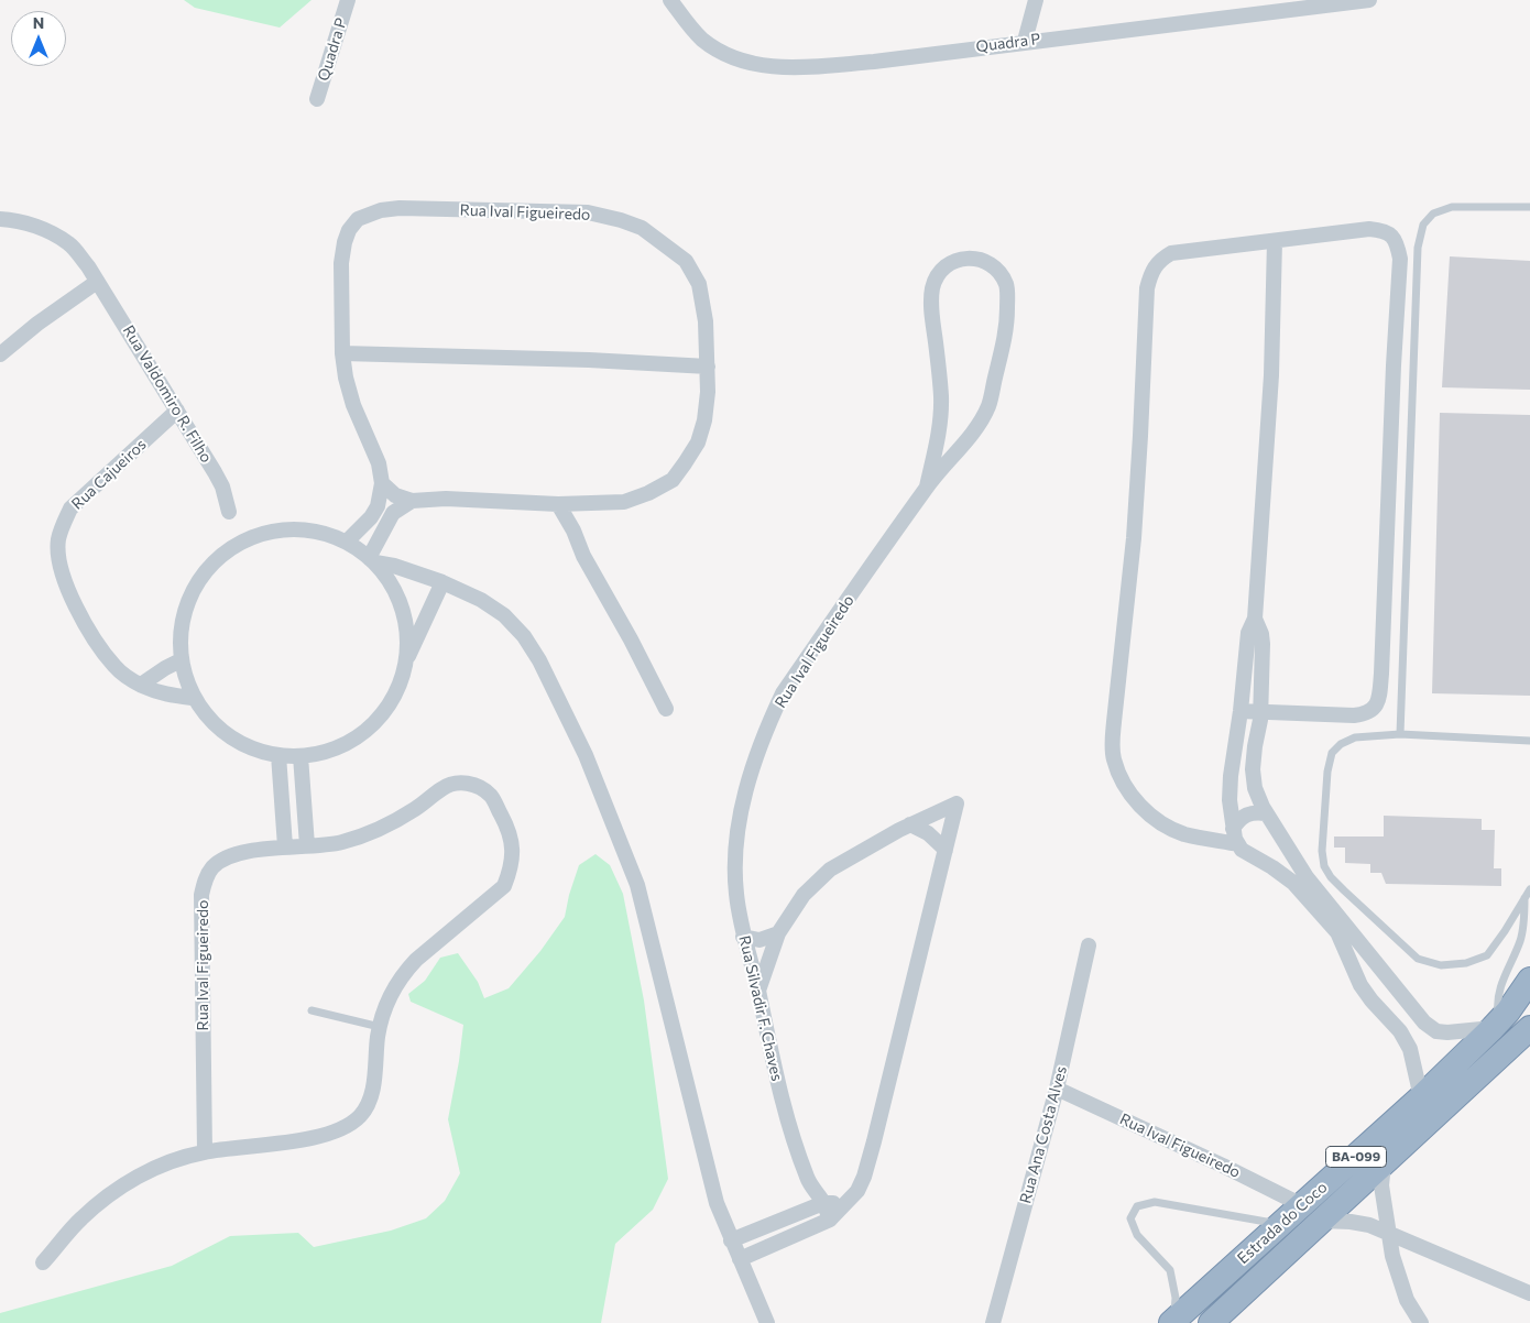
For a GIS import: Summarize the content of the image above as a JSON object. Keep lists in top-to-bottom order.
{
  "streets": {
    "highway": ["BA-099", "Estrada do Coco"],
    "street": [
      "Quadra P",
      "Rua Ival Figueiredo",
      "Rua Valdomiro R. Filho",
      "Rua Cajueiros",
      "Rua Silvadir F. Chaves",
      "Rua Ana Costa Alves"
    ]
  },
  "crossings": [
    ["Rua Ival Figueiredo", "Rua Silvadir F. Chaves"],
    ["Rua Ival Figueiredo", "Rua Ana Costa Alves"],
    ["Rua Ival Figueiredo", "Estrada do Coco"],
    ["Rua Valdomiro R. Filho", "Rua Cajueiros"]
  ],
  "north": "top"
}
